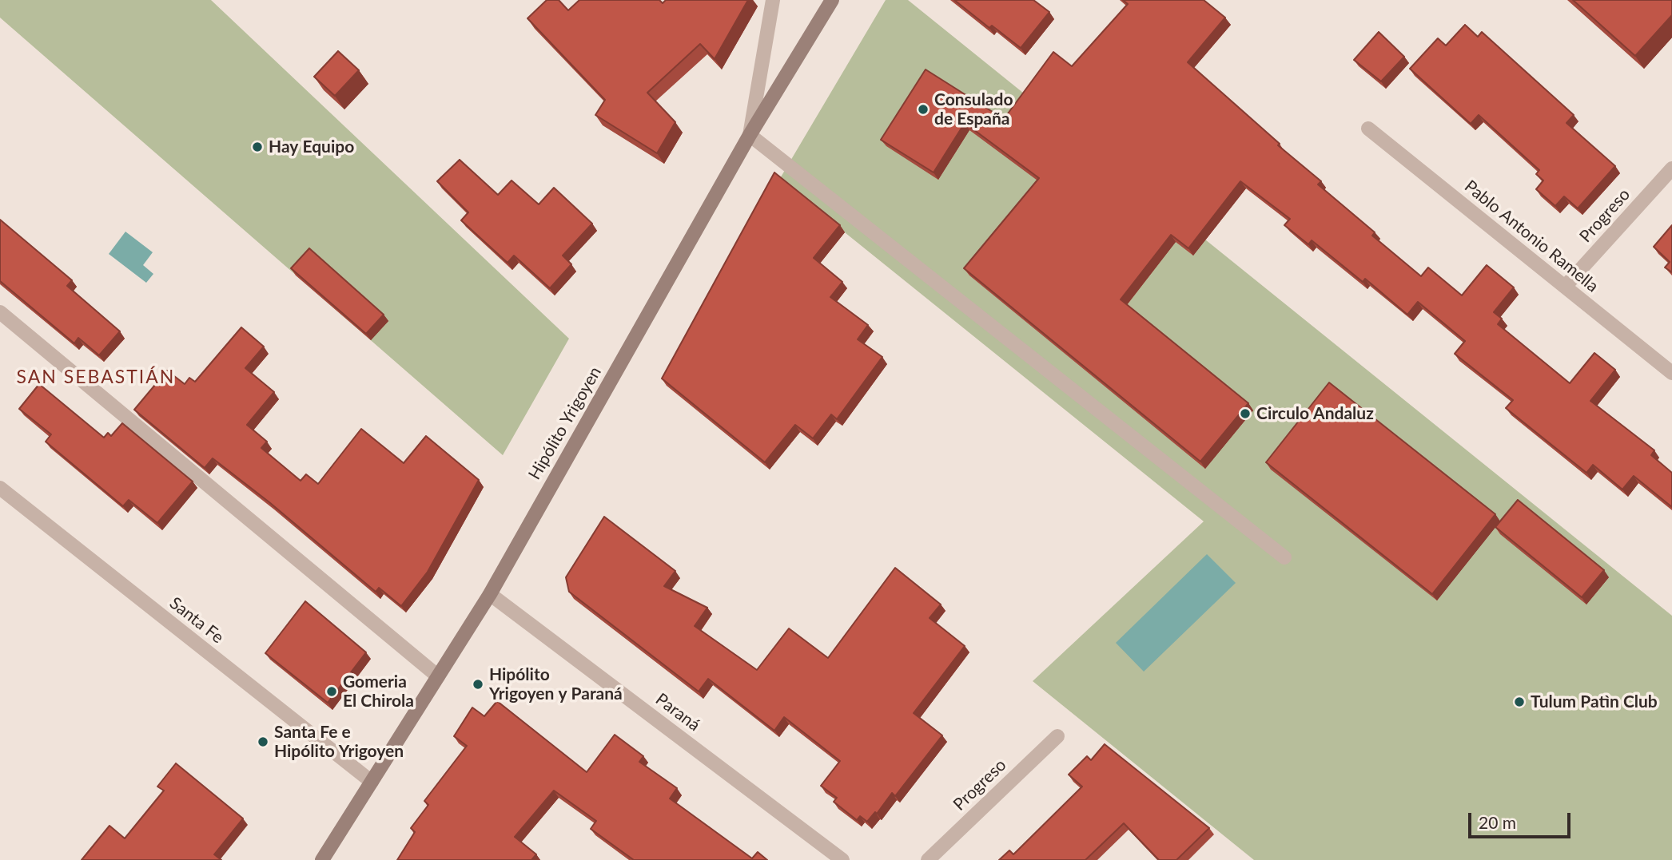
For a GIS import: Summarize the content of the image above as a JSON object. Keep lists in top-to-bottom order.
{
  "streets": {
    "main road": ["Hipólito Yrigoyen"],
    "street": [
      "Progreso",
      "Pablo Antonio Ramella",
      "Santa Fe",
      "Paraná"
    ]
  },
  "crossings": [
    ["Progreso", "Pablo Antonio Ramella"],
    ["Hipólito Yrigoyen", "Santa Fe"],
    ["Hipólito Yrigoyen", "Paraná"]
  ],
  "districts": ["SAN SEBASTIÁN"],
  "places": [
    "Consulado de España",
    "Hay Equipo",
    "Circulo Andaluz",
    "Hipólito Yrigoyen y Paraná",
    "Gomeria El Chirola",
    "Tulum Patìn Club",
    "Santa Fe e Hipólito Yrigoyen"
  ],
  "scale_bar": "20 m"
}
